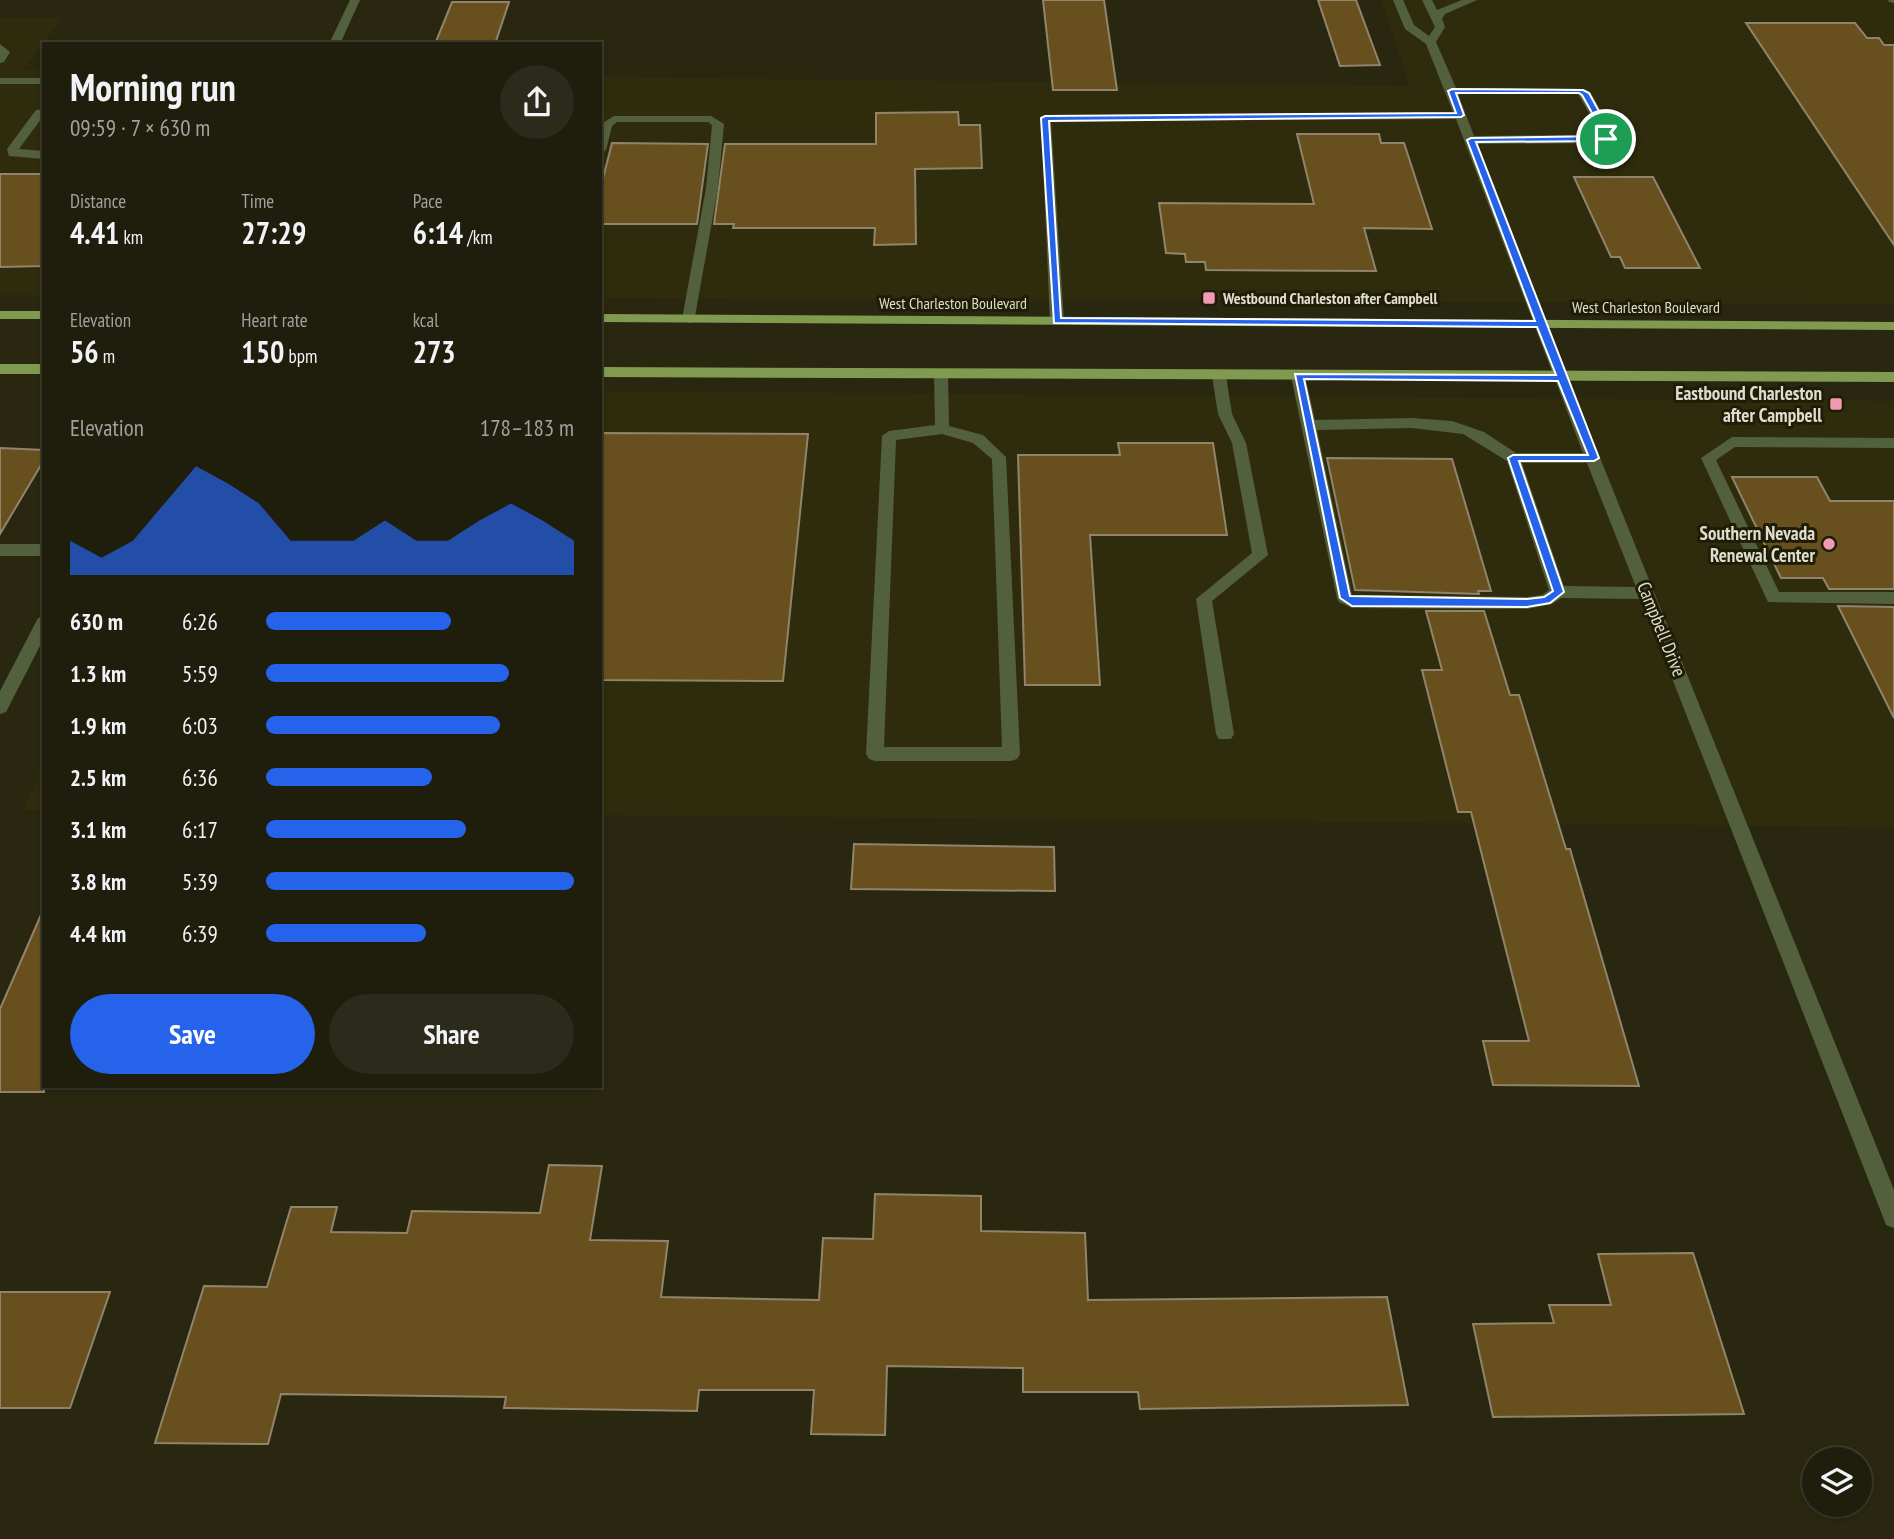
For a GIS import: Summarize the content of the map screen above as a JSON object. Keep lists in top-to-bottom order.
{
  "streets": {
    "main road": ["West Charleston Boulevard"],
    "street": ["Campbell Drive"]
  },
  "crossings": [
    ["West Charleston Boulevard", "Campbell Drive"]
  ],
  "places": {
    "transit": ["Westbound Charleston after Campbell", "Eastbound Charleston after Campbell"],
    "other": ["Southern Nevada Renewal Center"]
  },
  "page": {
    "heading": ["Morning run", "09:59 · 7 × 630 m"],
    "stats": [
      ["Distance", "4.41 km"],
      ["Time", "27:29"],
      ["Pace", "6:14 /km"],
      ["Elevation", "56 m"],
      ["Heart rate", "150 bpm"],
      ["kcal", "273"]
    ],
    "chart": ["Elevation", "178–183 m"],
    "list": [
      {
        "name": "630 m",
        "note": "6:26"
      },
      {
        "name": "1.3 km",
        "note": "5:59"
      },
      {
        "name": "1.9 km",
        "note": "6:03"
      },
      {
        "name": "2.5 km",
        "note": "6:36"
      },
      {
        "name": "3.1 km",
        "note": "6:17"
      },
      {
        "name": "3.8 km",
        "note": "5:39"
      },
      {
        "name": "4.4 km",
        "note": "6:39"
      }
    ],
    "buttons": ["Save", "Share"]
  }
}
